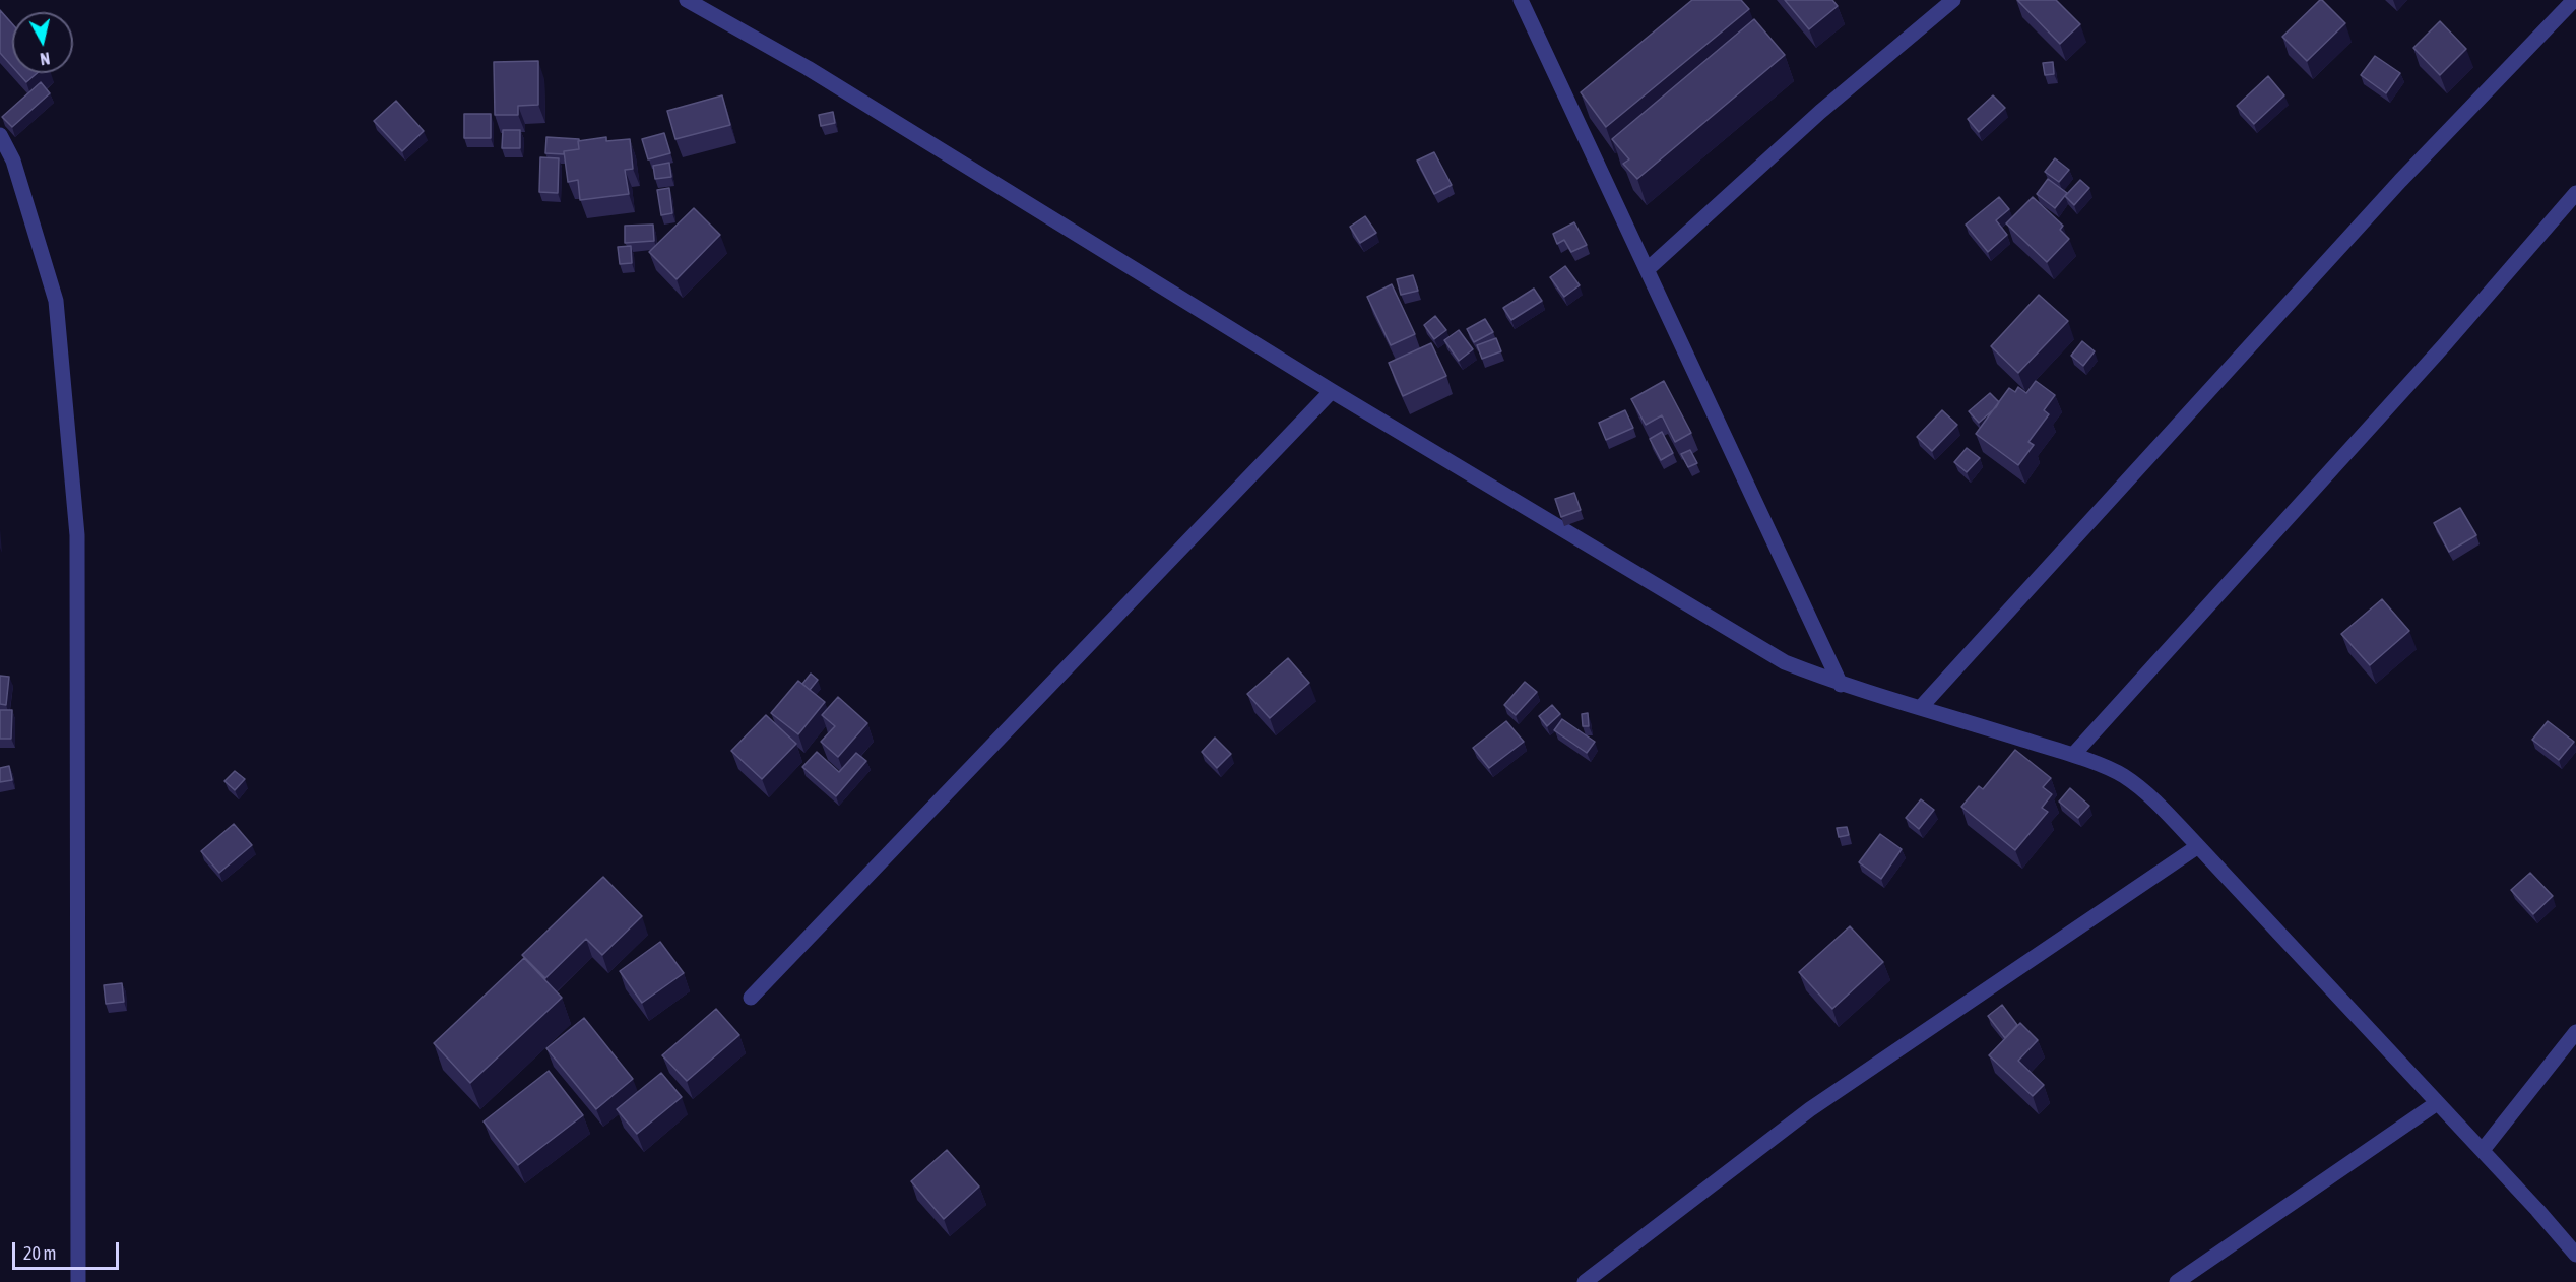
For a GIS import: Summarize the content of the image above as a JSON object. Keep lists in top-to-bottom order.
{
  "scale_bar": "20 m",
  "north": "bottom"
}
